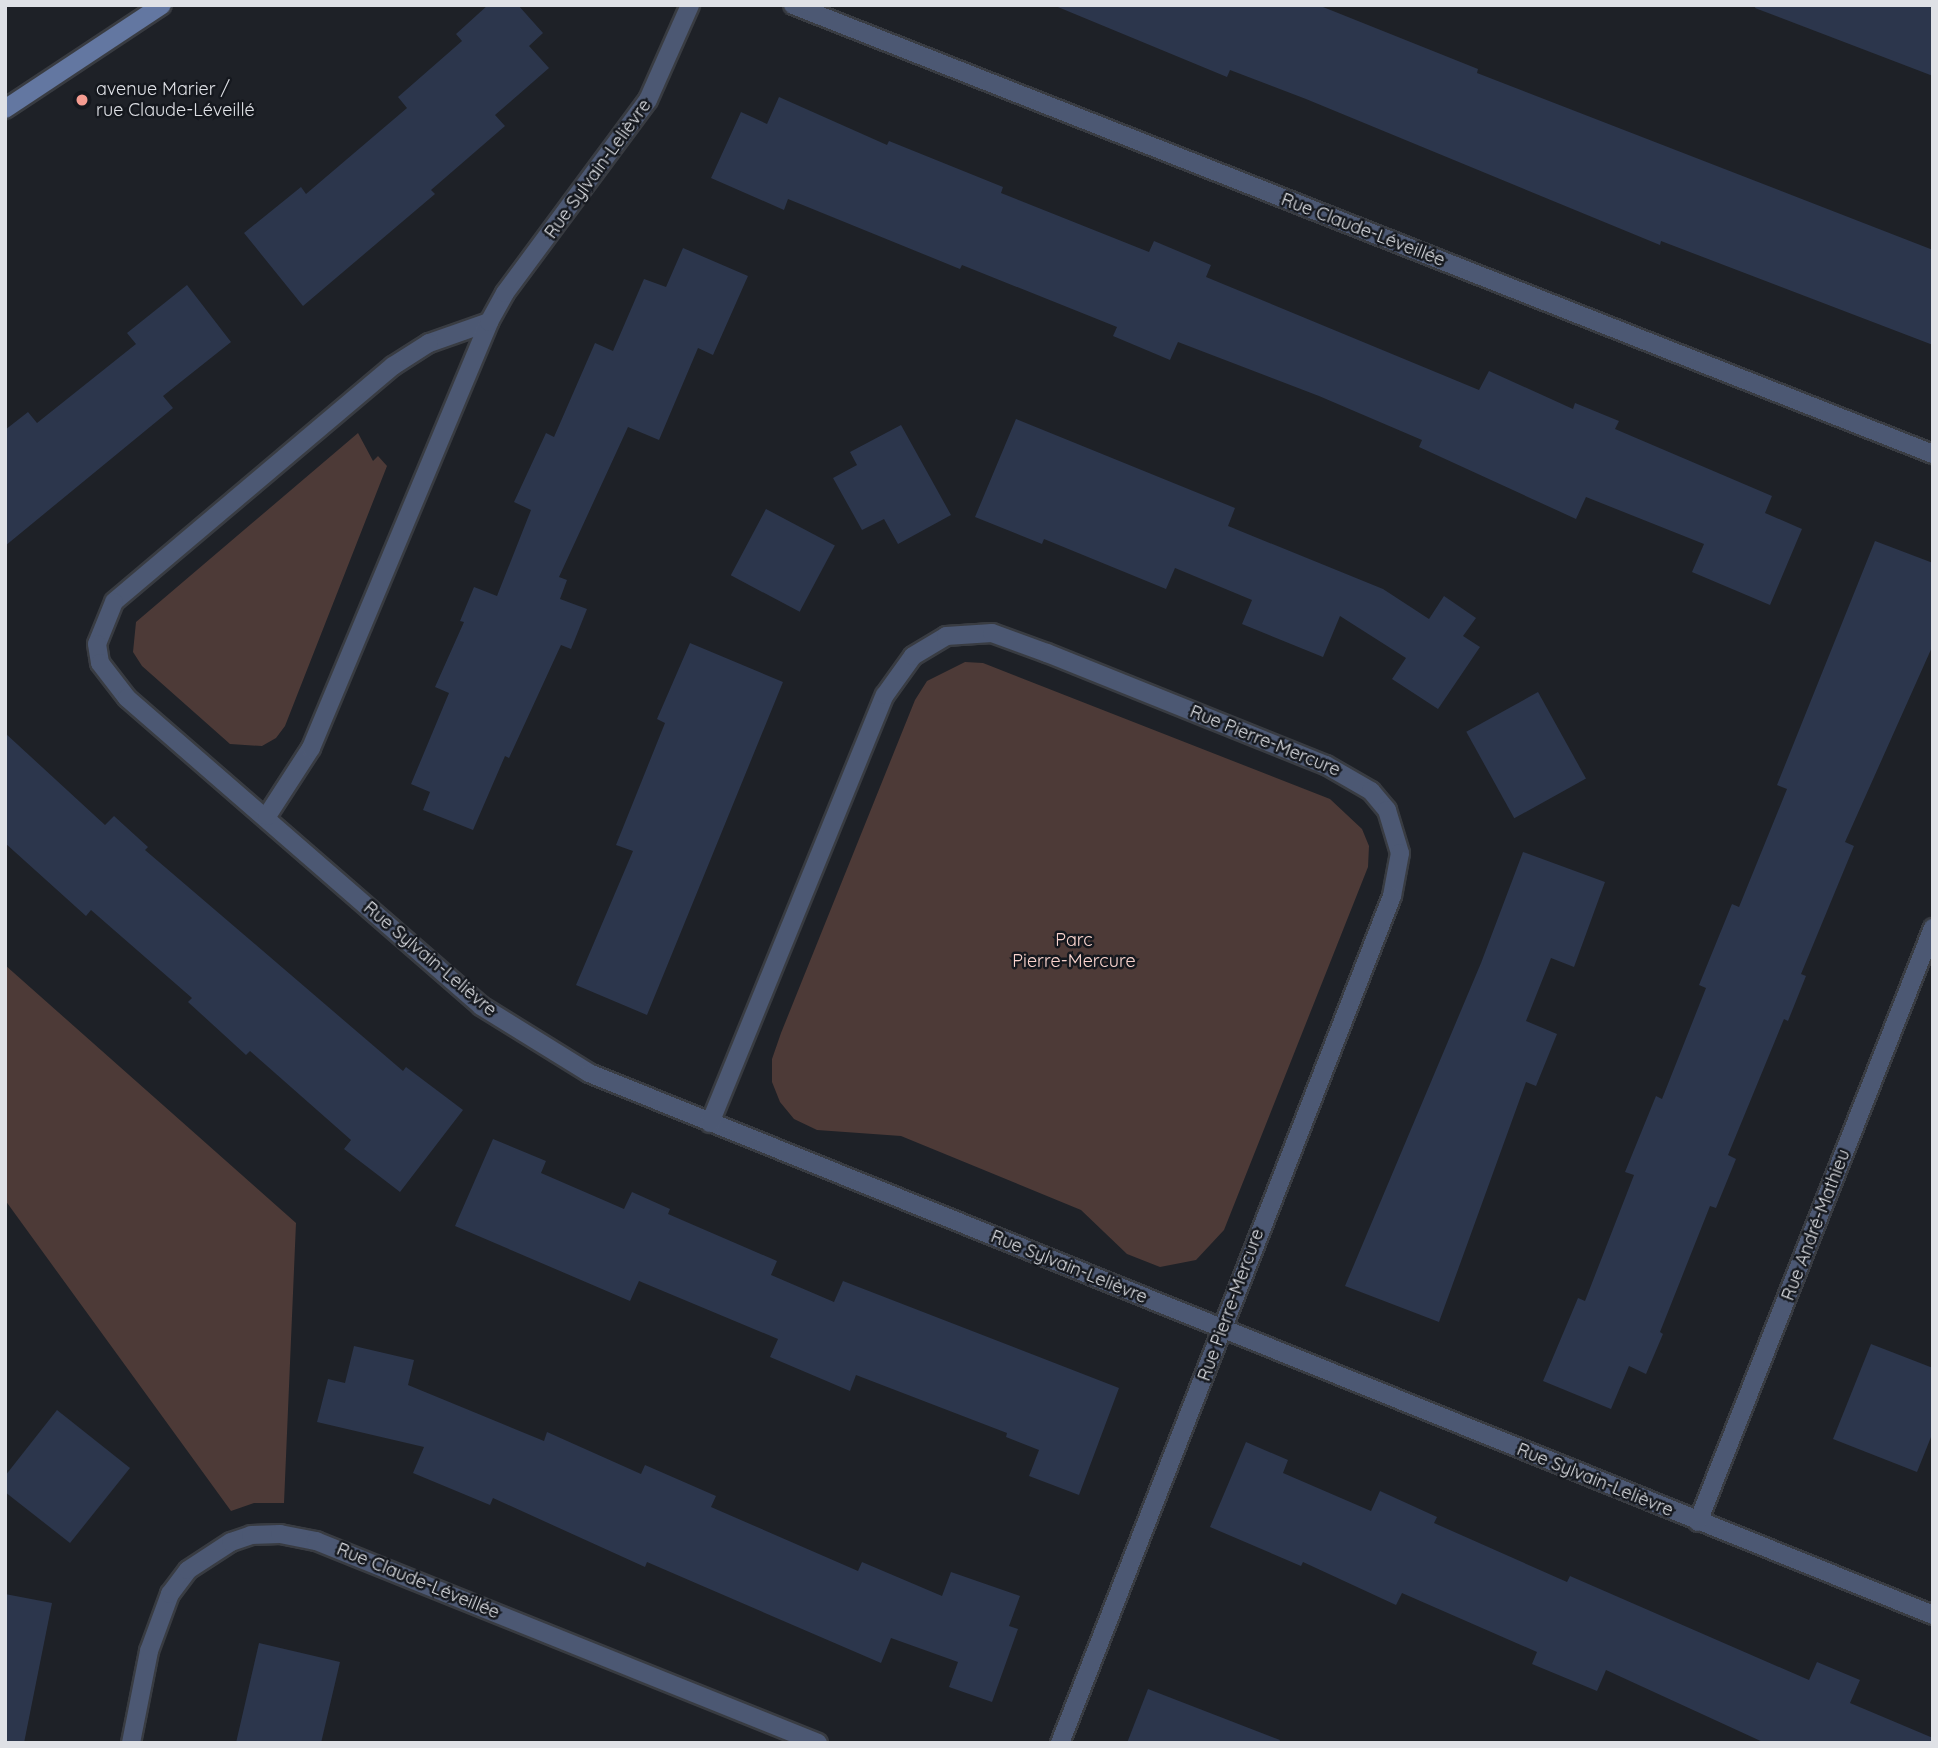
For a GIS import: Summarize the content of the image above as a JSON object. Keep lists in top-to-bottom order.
{
  "streets": {
    "street": [
      "Rue Sylvain-Lelièvre",
      "Rue Claude-Léveillée",
      "Rue Pierre-Mercure",
      "Rue André-Mathieu"
    ]
  },
  "crossings": [
    ["Rue Sylvain-Lelièvre", "Rue Pierre-Mercure"],
    ["Rue Sylvain-Lelièvre", "Rue André-Mathieu"]
  ],
  "parks": ["Parc Pierre-Mercure"],
  "places": ["avenue Marier / rue Claude-Léveillé"]
}
